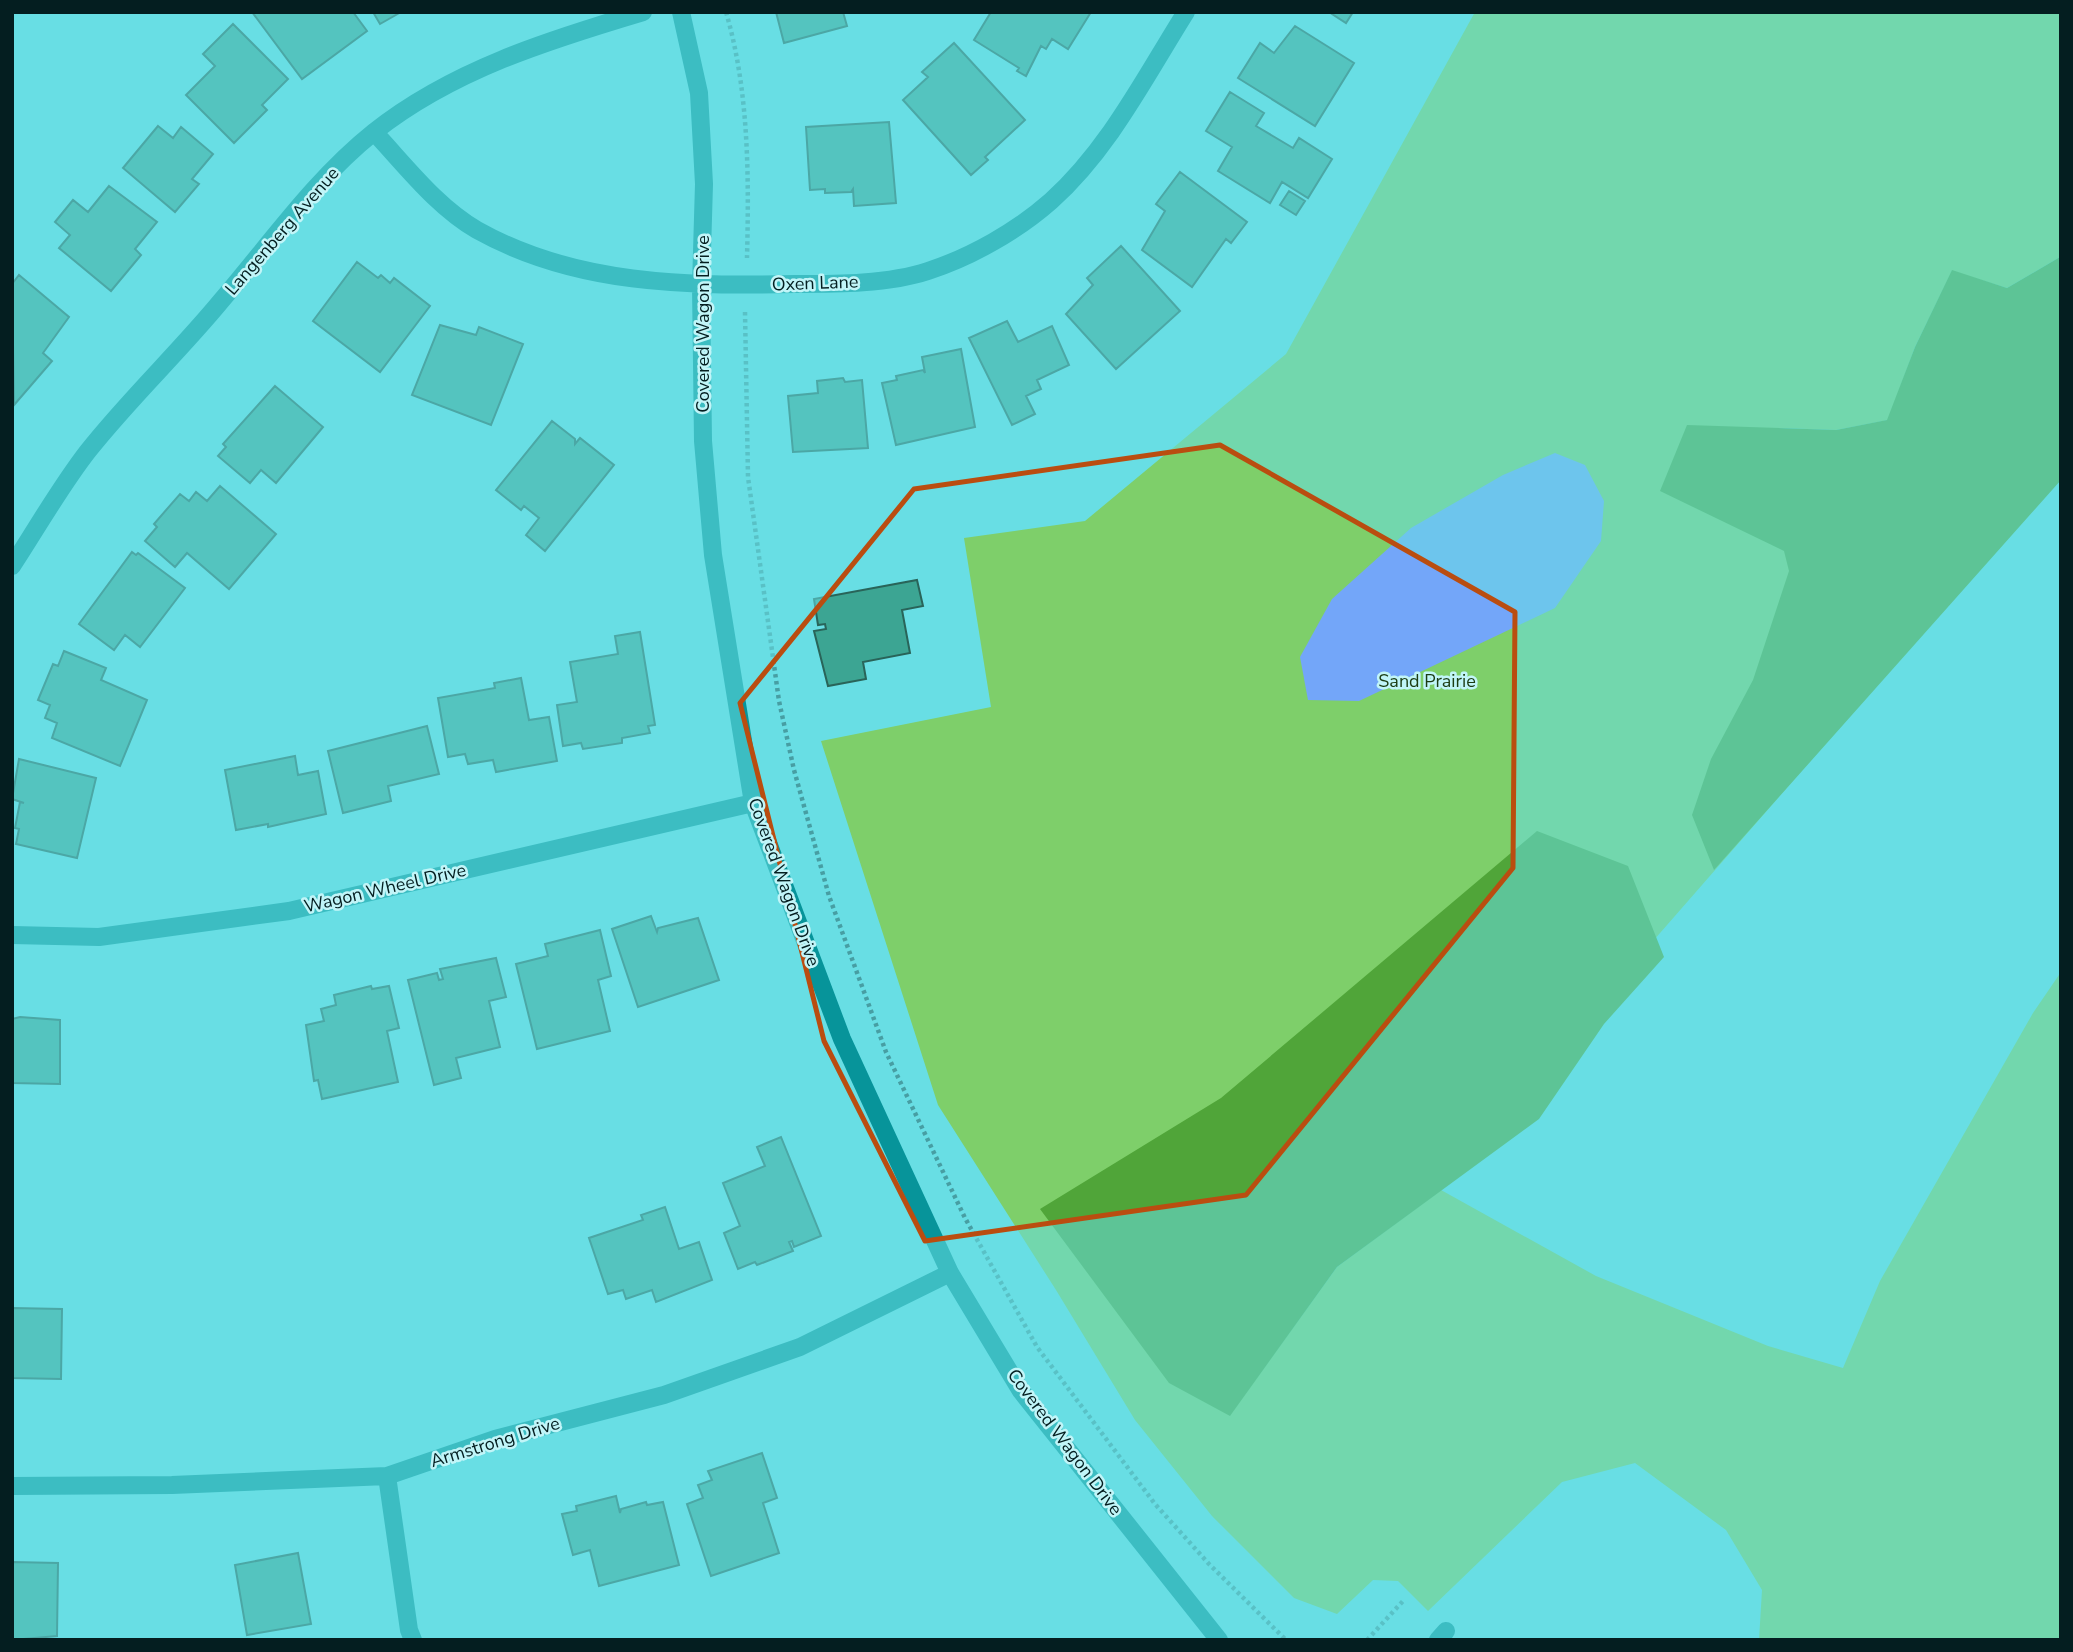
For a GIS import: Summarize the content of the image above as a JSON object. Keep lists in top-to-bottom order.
{
  "streets": {
    "street": [
      "Langenberg Avenue",
      "Oxen Lane",
      "Covered Wagon Drive",
      "Wagon Wheel Drive",
      "Armstrong Drive"
    ]
  },
  "crossings": [
    ["Langenberg Avenue", "Oxen Lane"],
    ["Oxen Lane", "Covered Wagon Drive"],
    ["Covered Wagon Drive", "Wagon Wheel Drive"],
    ["Covered Wagon Drive", "Armstrong Drive"]
  ],
  "parks": ["Sand Prairie"]
}
